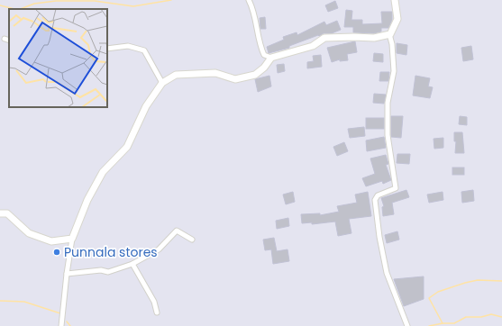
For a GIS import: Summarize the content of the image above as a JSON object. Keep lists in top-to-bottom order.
{
  "places": ["Punnala stores"]
}
